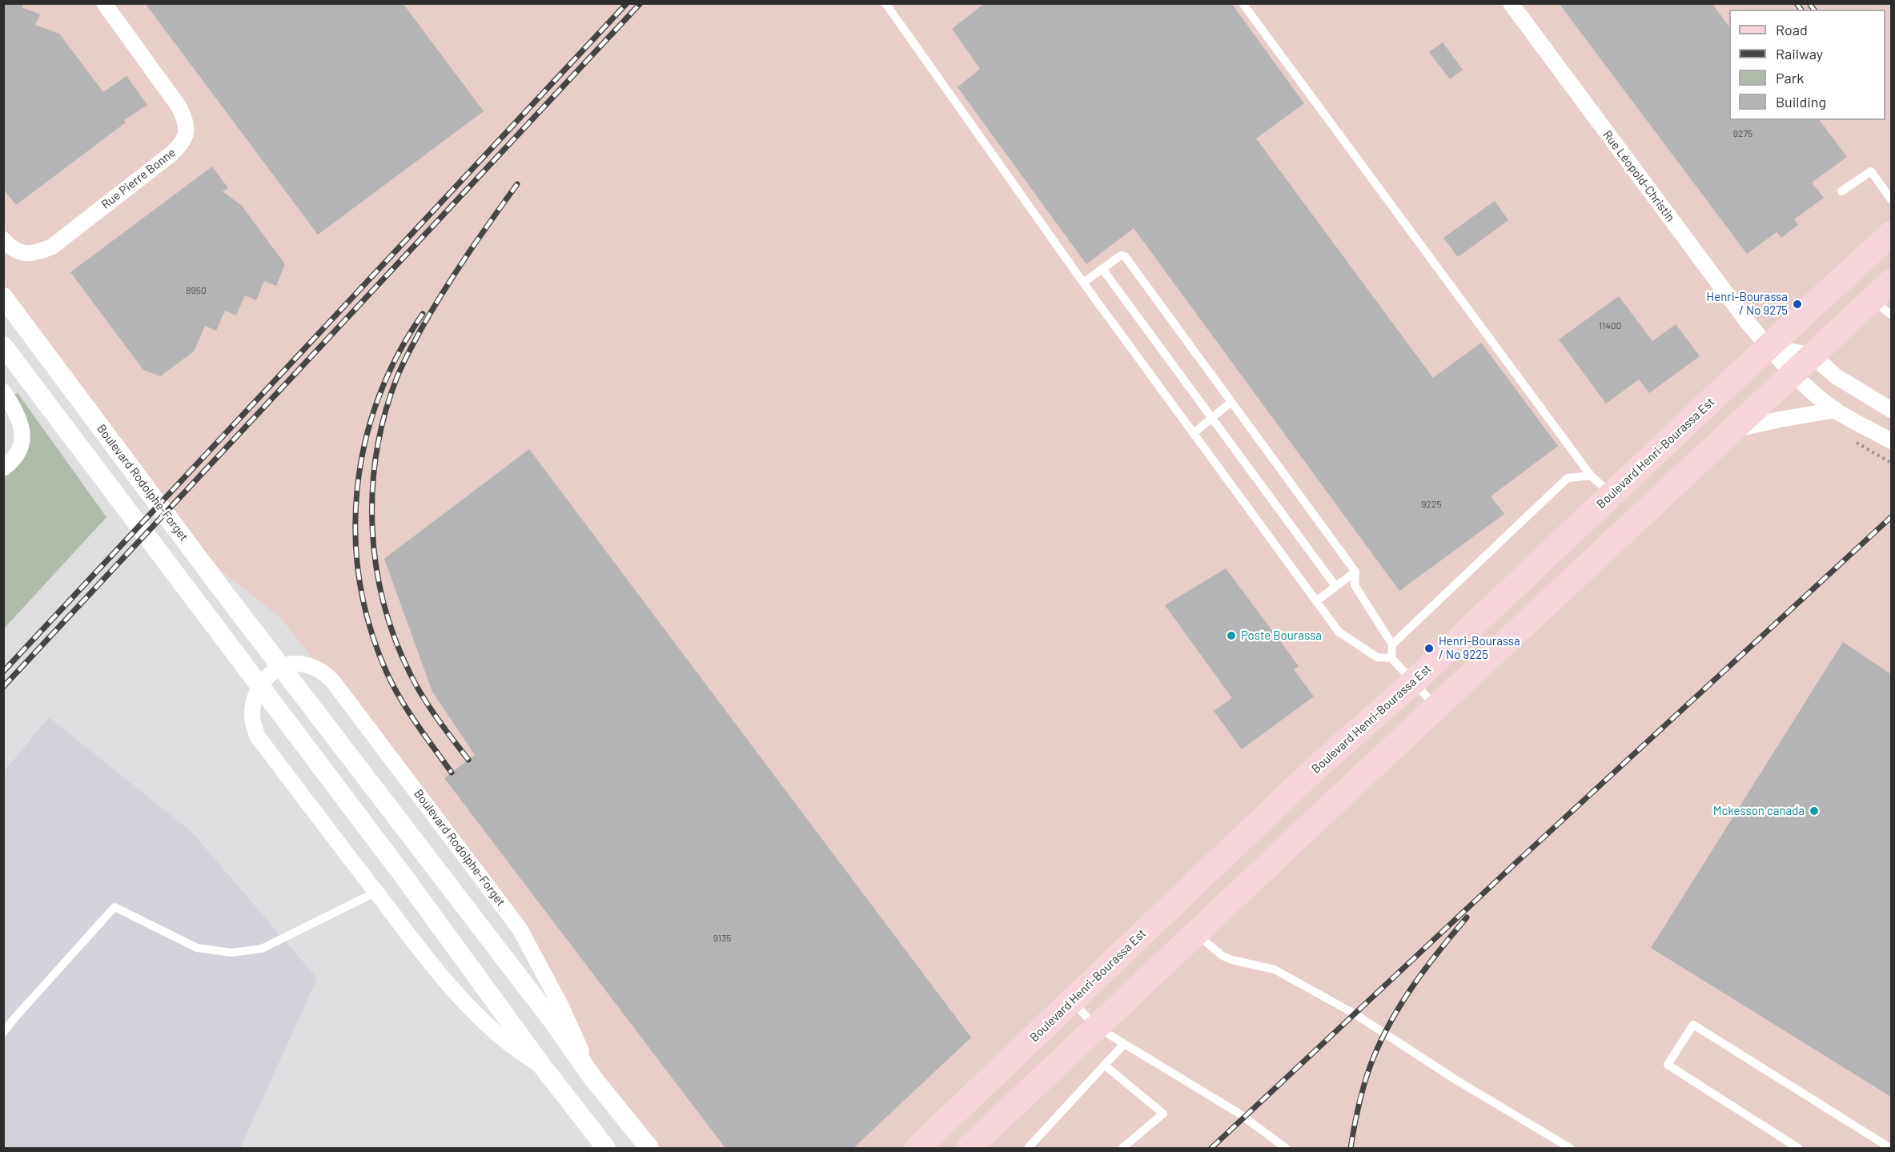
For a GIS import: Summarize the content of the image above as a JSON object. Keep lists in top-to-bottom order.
{
  "streets": {
    "main road": ["Boulevard Henri-Bourassa Est"],
    "street": ["Rue Léopold-Christin", "Rue Pierre Bonne", "Boulevard Rodolphe-Forget"]
  },
  "crossings": [
    ["Rue Léopold-Christin", "Boulevard Henri-Bourassa Est"]
  ],
  "places": [
    "Henri-Bourassa / No 9275",
    "Poste Bourassa",
    "Henri-Bourassa / No 9225",
    "Mckesson canada"
  ],
  "house_numbers": [
    "9275",
    "8950",
    "11400",
    "9225",
    "9135"
  ],
  "legend": [
    "Road",
    "Railway",
    "Park",
    "Building"
  ]
}
